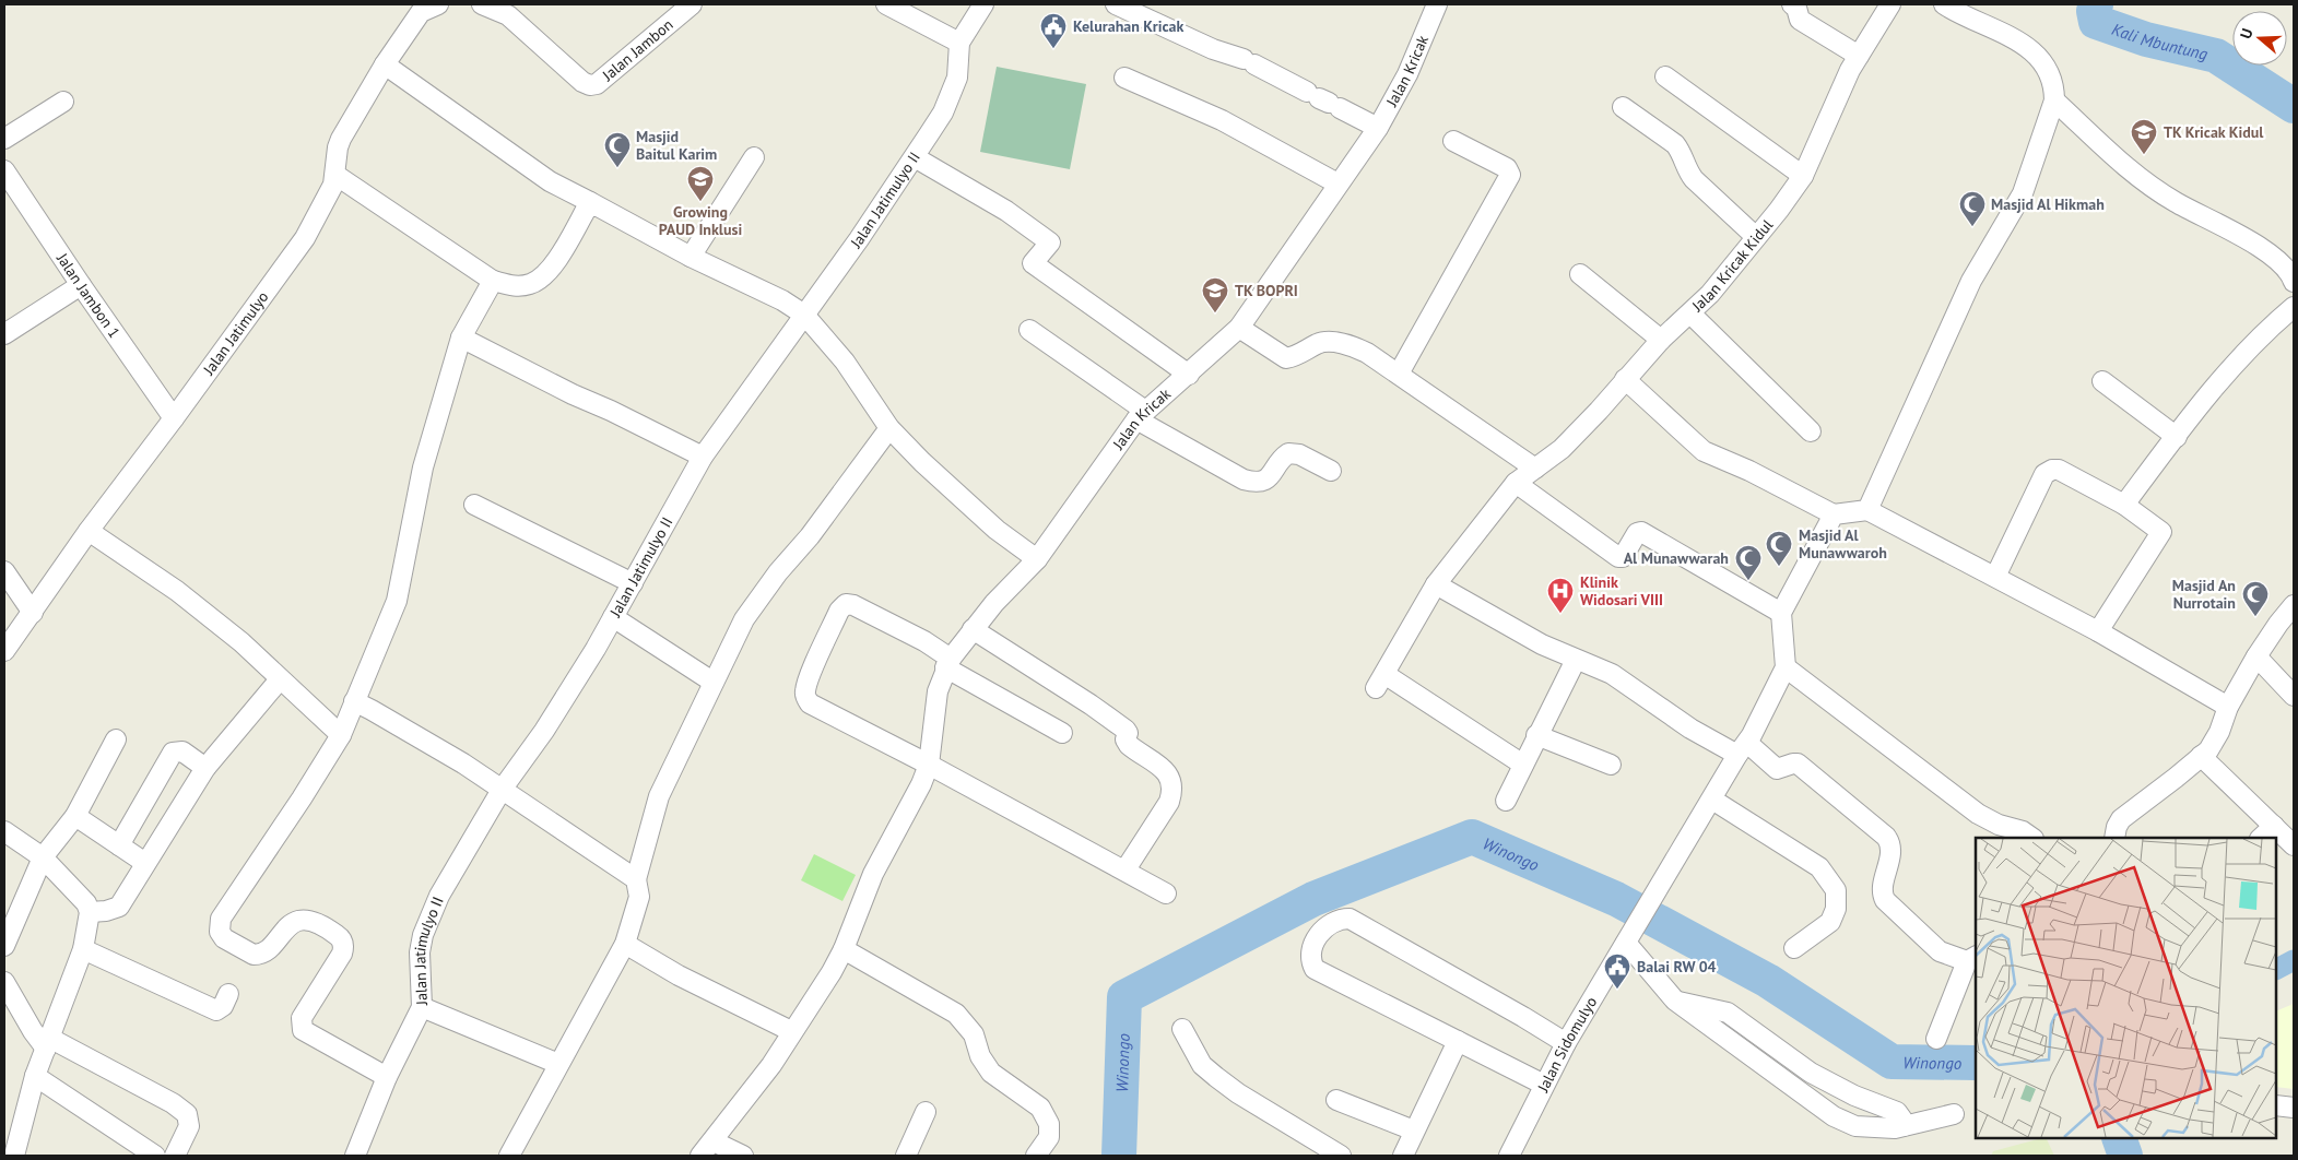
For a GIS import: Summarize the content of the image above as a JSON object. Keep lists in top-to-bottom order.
{
  "streets": {
    "street": [
      "Jalan Jambon",
      "Jalan Kricak",
      "Jalan Jatimulyo II",
      "Jalan Kricak Kidul",
      "Jalan Jambon 1",
      "Jalan Jatimulyo",
      "Jalan Sidomulyo"
    ]
  },
  "crossings": [
    ["Jalan Jambon 1", "Jalan Jatimulyo"]
  ],
  "water": ["Kali Mbuntung", "Winongo"],
  "places": {
    "public building": ["Kelurahan Kricak", "Balai RW 04"],
    "school or university": ["TK Kricak Kidul", "Growing PAUD Inklusi", "TK BOPRI"],
    "mosque": [
      "Masjid Baitul Karim",
      "Masjid Al Hikmah",
      "Masjid Al Munawwaroh",
      "Al Munawwarah",
      "Masjid An Nurrotain"
    ],
    "hospital": ["Klinik Widosari VIII"]
  },
  "north": "left"
}
